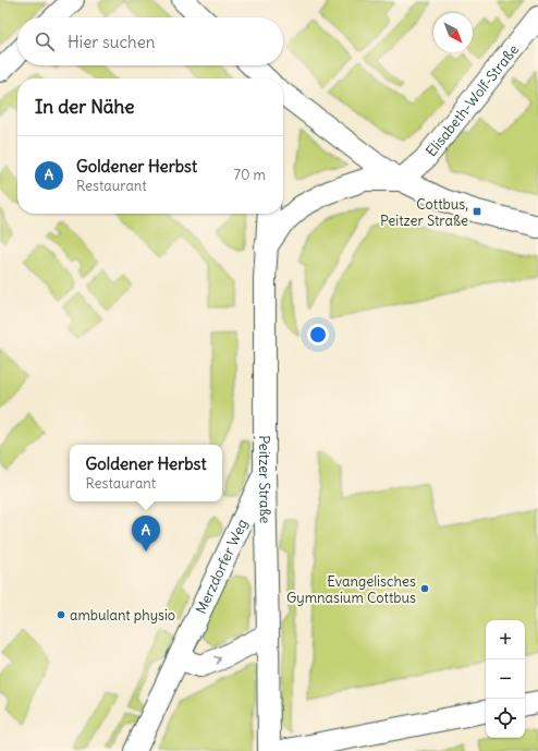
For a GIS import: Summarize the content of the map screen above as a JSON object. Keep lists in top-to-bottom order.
{
  "streets": {
    "street": ["Elisabeth-Wolf-Straße", "Peitzer Straße", "Merzdorfer Weg"]
  },
  "crossings": [
    ["Peitzer Straße", "Merzdorfer Weg"]
  ],
  "places": {
    "transit": ["Cottbus, Peitzer Straße"],
    "other": ["Evangelisches Gymnasium Cottbus", "ambulant physio"]
  },
  "north": "bottom right",
  "page": {
    "search": "Hier suchen",
    "heading": "In der Nähe",
    "list": [
      {
        "mark": "A",
        "name": "Goldener Herbst",
        "note": "Restaurant",
        "value": "70 m"
      }
    ],
    "popup": ["Goldener Herbst", "Restaurant"],
    "pins": "A",
    "map_buttons": ["+", "−"]
  }
}
